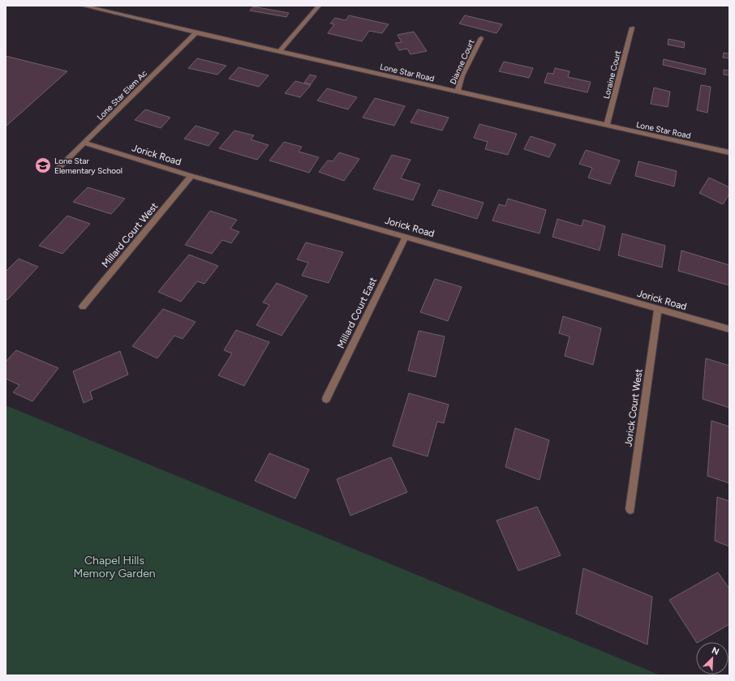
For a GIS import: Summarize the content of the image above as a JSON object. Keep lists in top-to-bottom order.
{
  "streets": {
    "street": [
      "Dianne Court",
      "Lone Star Road",
      "Loraine Court",
      "Lone Star Elem Ac",
      "Jorick Road",
      "Millard Court West",
      "Millard Court East",
      "Jorick Court West"
    ]
  },
  "crossings": [
    ["Dianne Court", "Lone Star Road"],
    ["Lone Star Road", "Loraine Court"],
    ["Lone Star Road", "Lone Star Elem Ac"],
    ["Lone Star Elem Ac", "Jorick Road"],
    ["Jorick Road", "Millard Court West"],
    ["Jorick Road", "Millard Court East"],
    ["Jorick Road", "Jorick Court West"]
  ],
  "parks": ["Chapel Hills Memory Garden"],
  "places": {
    "school or university": ["Lone Star Elementary School"]
  },
  "north": "top right"
}
